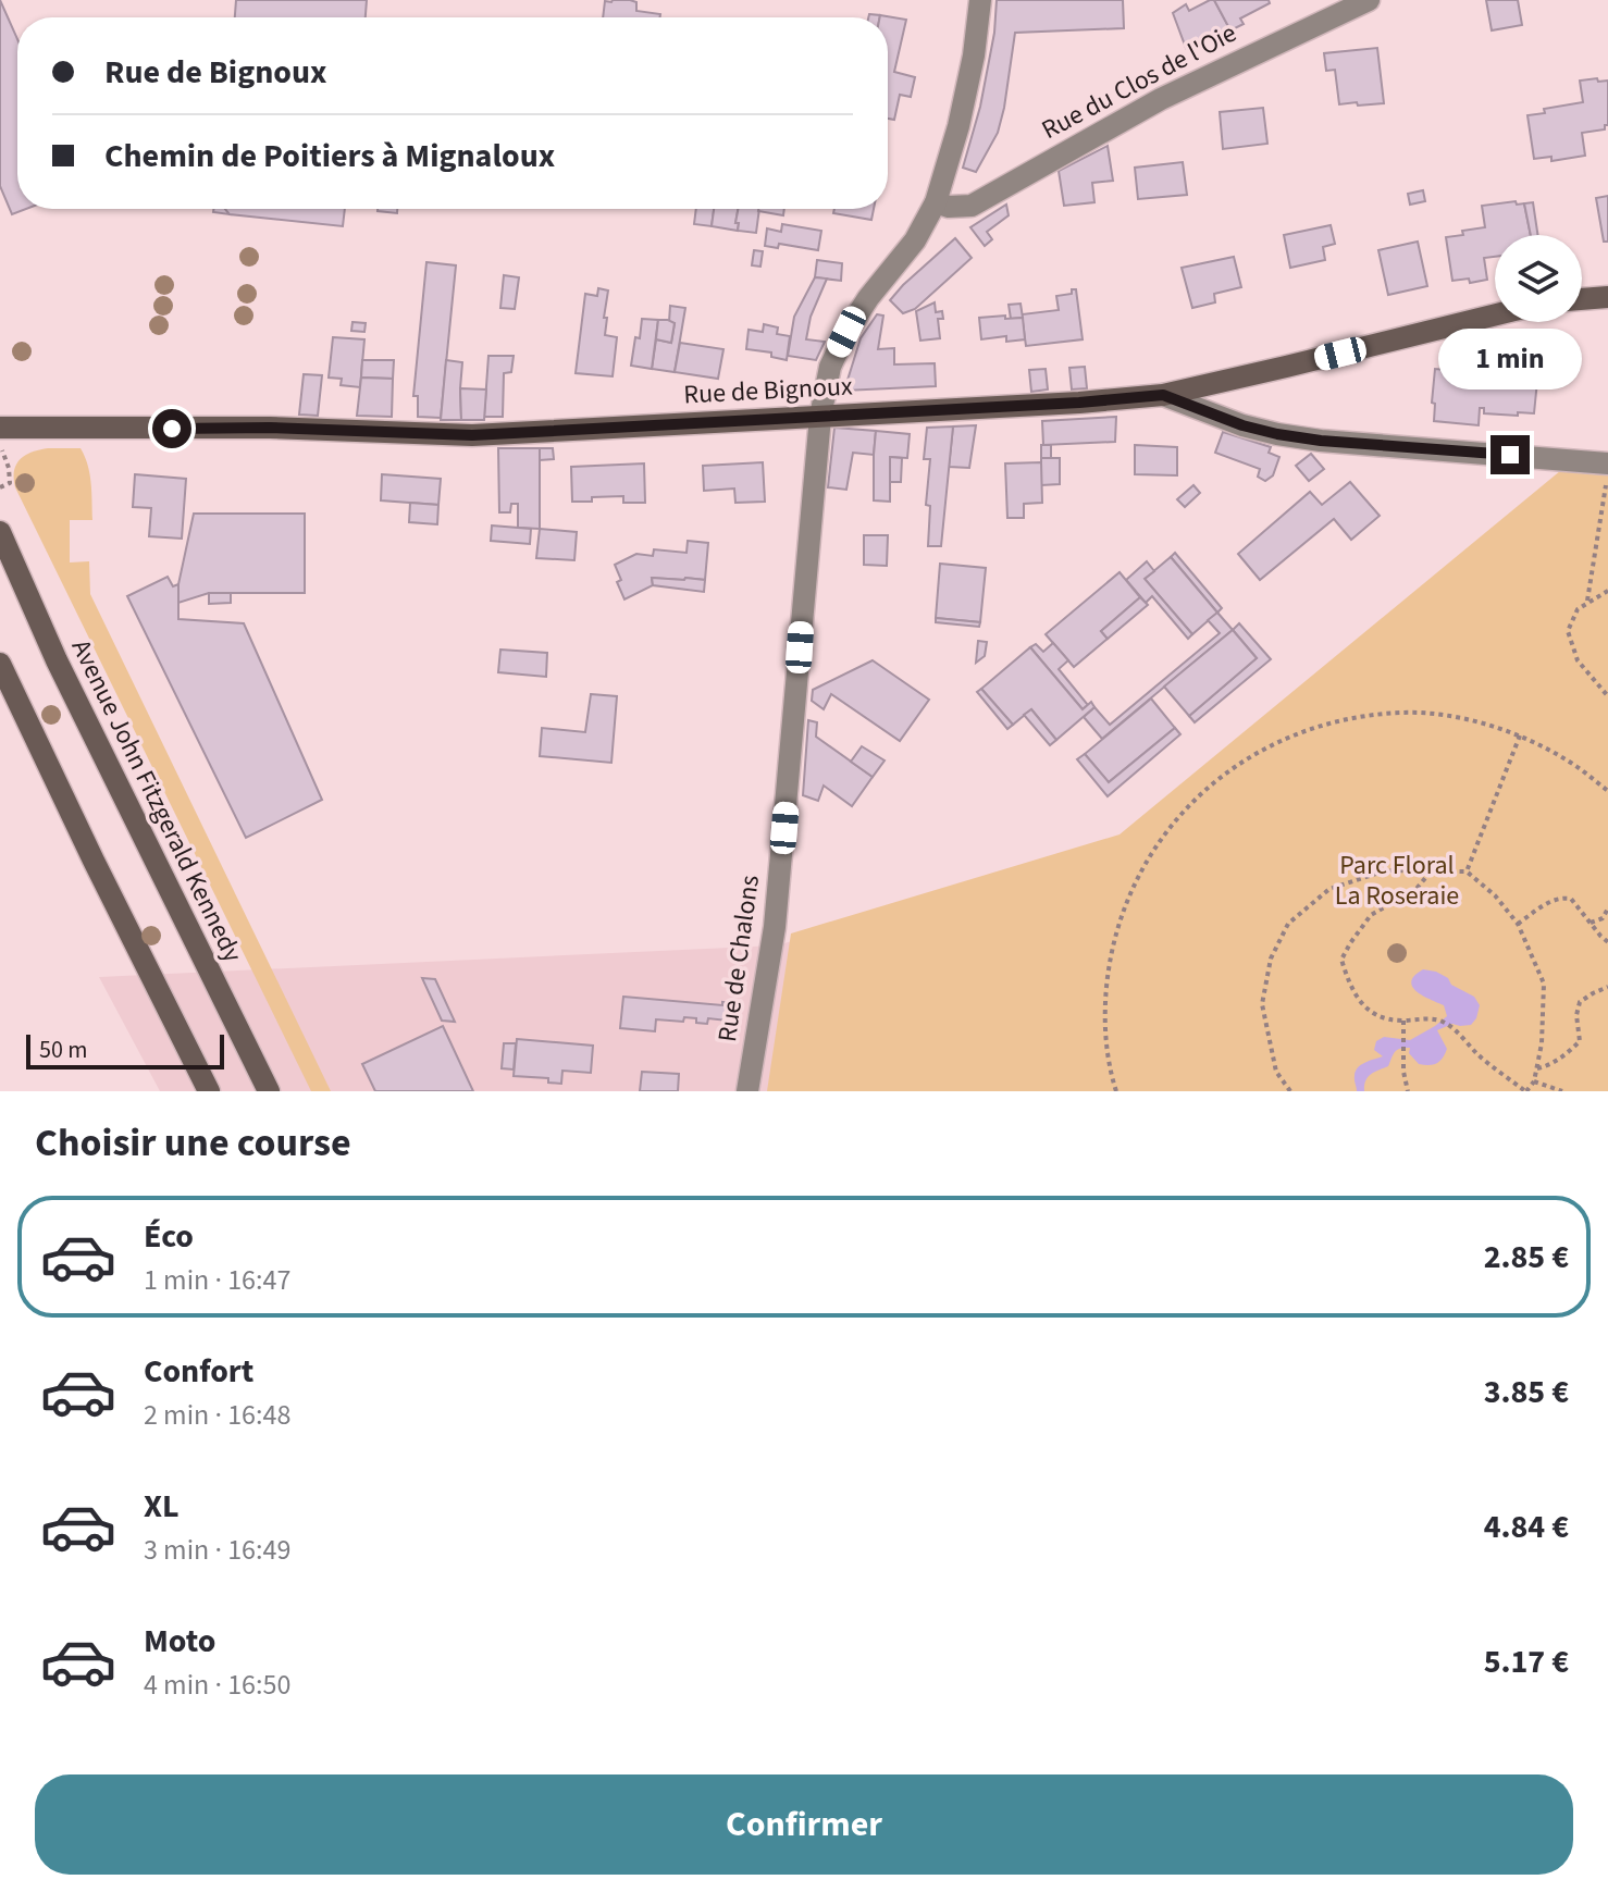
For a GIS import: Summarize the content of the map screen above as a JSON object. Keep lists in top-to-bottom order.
{
  "streets": {
    "street": [
      "Rue du Clos de l'Oie",
      "Rue de Bignoux",
      "Avenue John Fitzgerald Kennedy",
      "Rue de Chalons"
    ]
  },
  "crossings": [
    ["Rue du Clos de l'Oie", "Rue de Chalons"],
    ["Rue de Bignoux", "Rue de Chalons"]
  ],
  "parks": ["Parc Floral La Roseraie"],
  "scale_bar": "50 m",
  "page": {
    "banner": ["Rue de Bignoux", "Chemin de Poitiers à Mignaloux"],
    "bubble": "1 min",
    "scale": "50 m",
    "heading": "Choisir une course",
    "list": [
      {
        "name": "Éco",
        "note": "1 min · 16:47",
        "value": "2.85 €"
      },
      {
        "name": "Confort",
        "note": "2 min · 16:48",
        "value": "3.85 €"
      },
      {
        "name": "XL",
        "note": "3 min · 16:49",
        "value": "4.84 €"
      },
      {
        "name": "Moto",
        "note": "4 min · 16:50",
        "value": "5.17 €"
      }
    ],
    "buttons": "Confirmer"
  }
}
